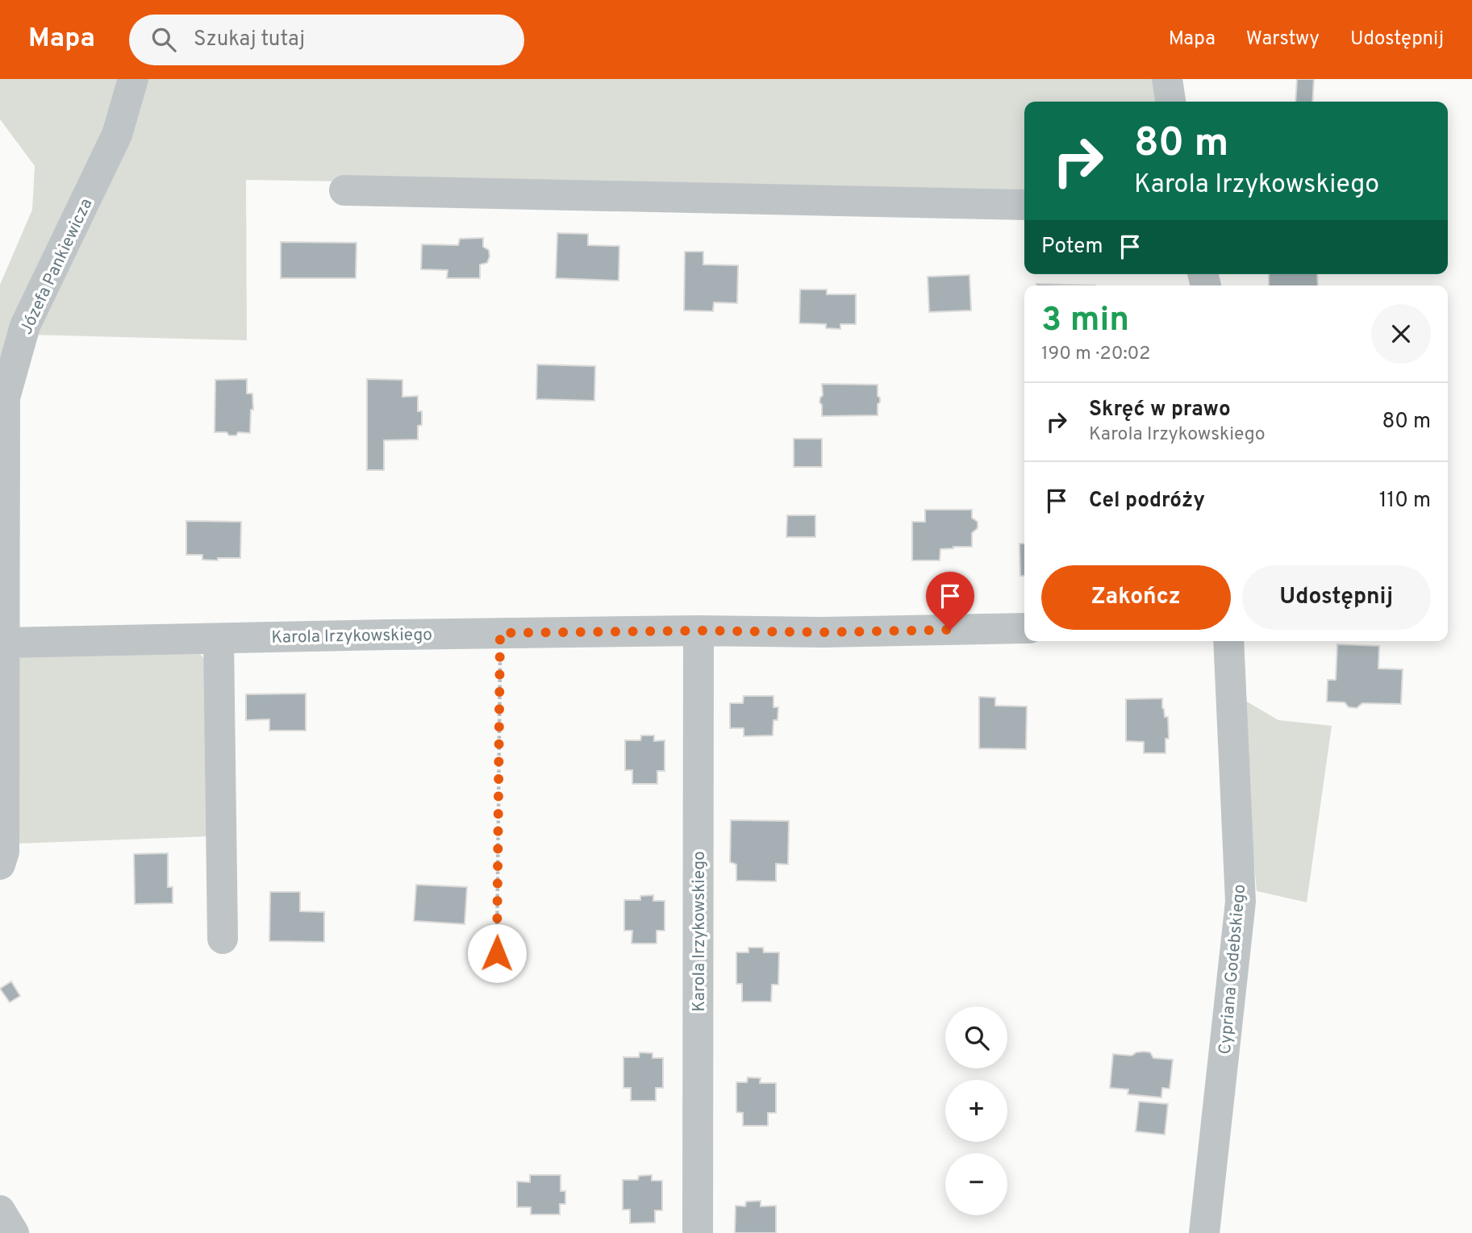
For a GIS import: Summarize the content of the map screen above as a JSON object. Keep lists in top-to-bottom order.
{
  "streets": {
    "street": ["Józefa Pankiewicza", "Karola Irzykowskiego", "Cypriana Godebskiego"]
  },
  "crossings": [
    ["Józefa Pankiewicza", "Karola Irzykowskiego"]
  ],
  "page": {
    "header": "Mapa",
    "search": "Szukaj tutaj",
    "nav": ["Mapa", "Warstwy", "Udostępnij"],
    "turn": ["80 m", "Karola Irzykowskiego"],
    "then": "Potem",
    "heading": ["3 min", "190 m · 20:02"],
    "list": [
      {
        "name": "Skręć w prawo",
        "note": "Karola Irzykowskiego",
        "value": "80 m"
      },
      {
        "name": "Cel podróży",
        "value": "110 m"
      }
    ],
    "buttons": ["Zakończ", "Udostępnij"],
    "map_buttons": ["+", "−"]
  }
}
